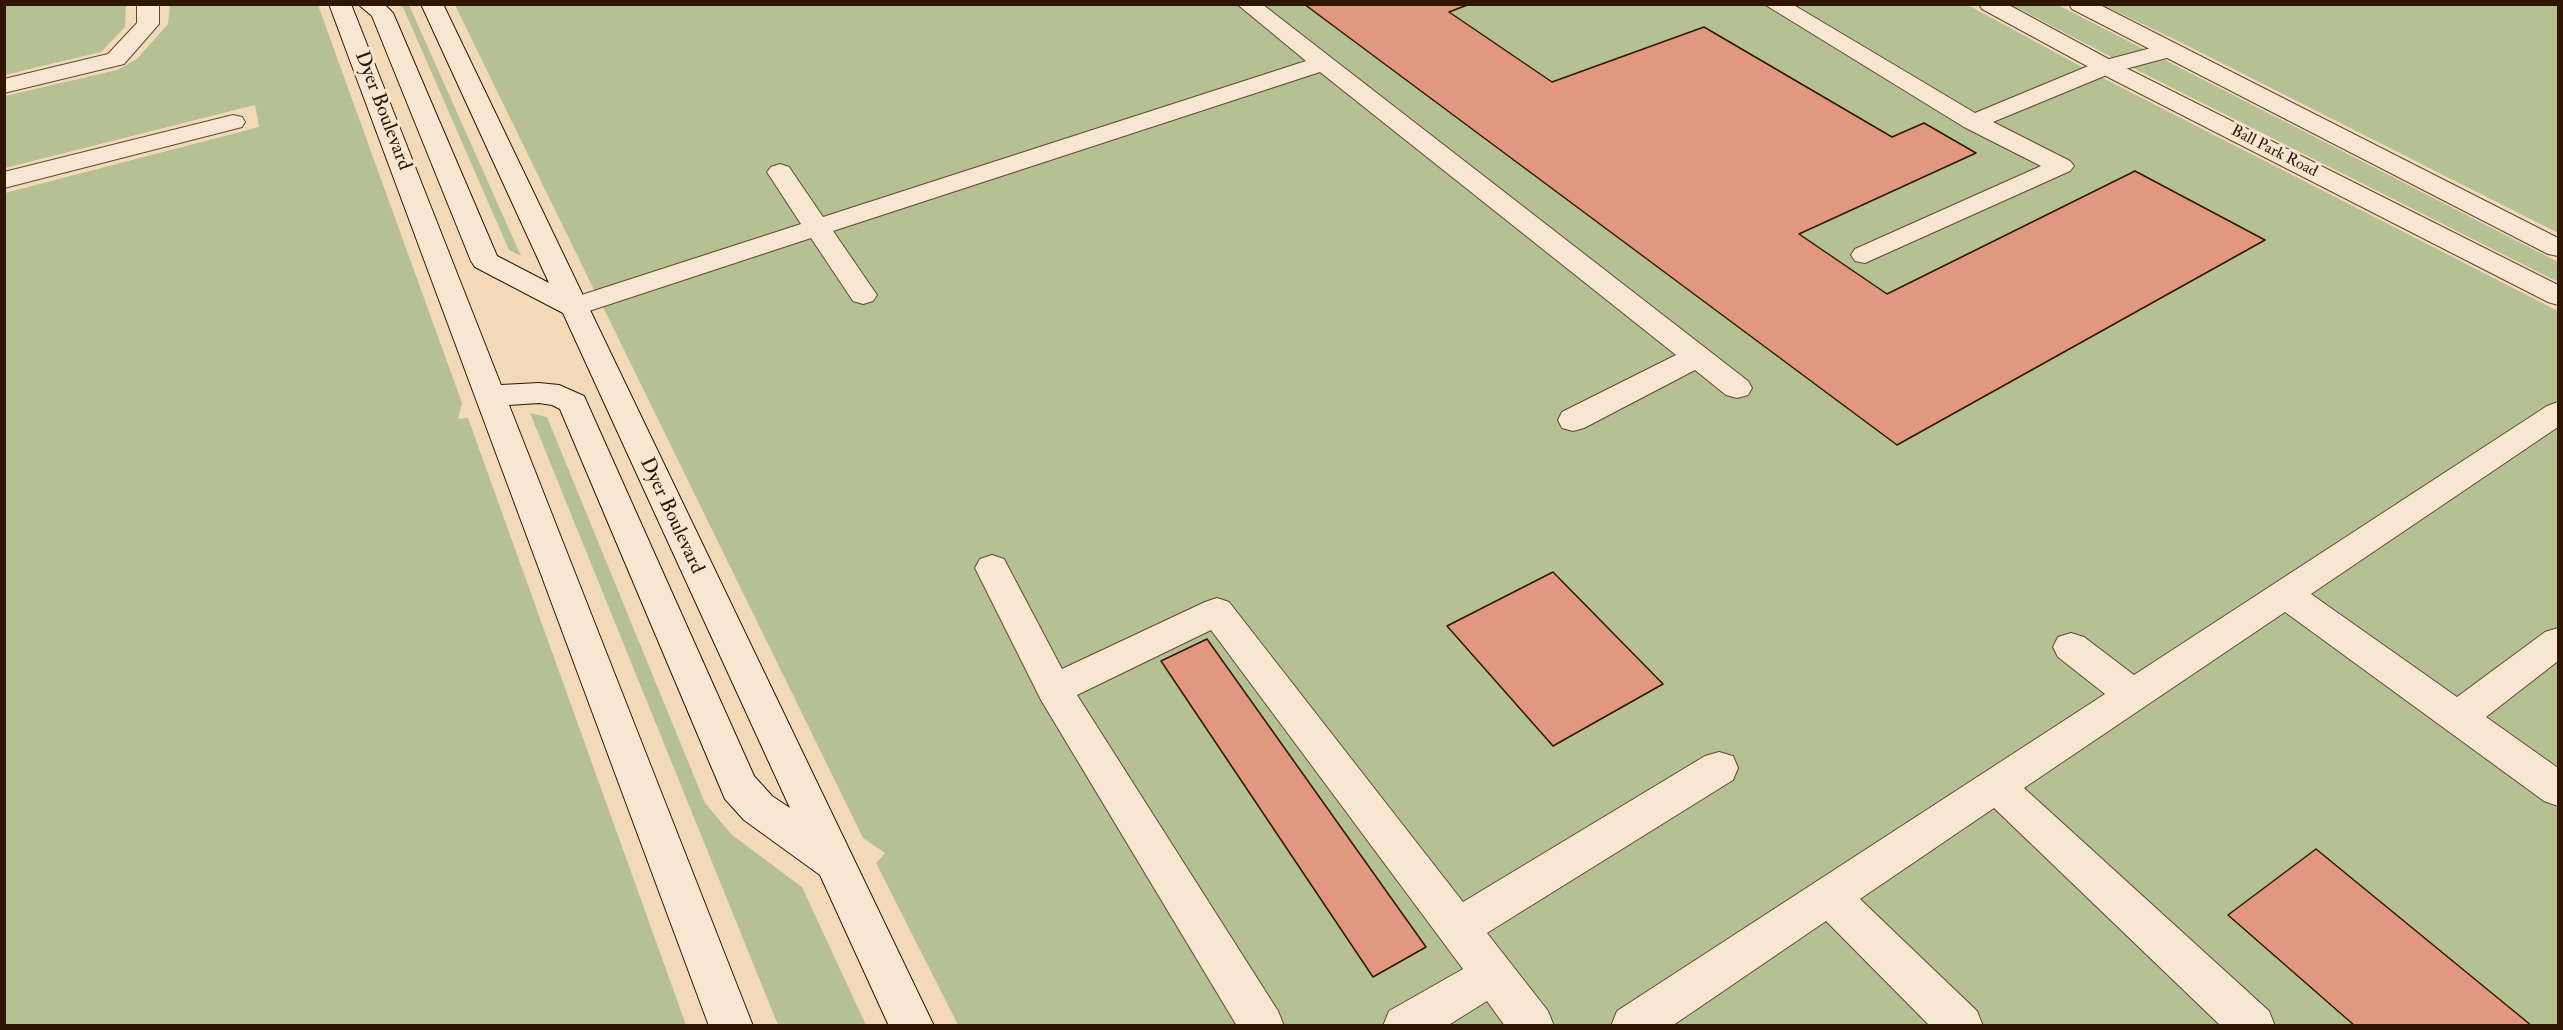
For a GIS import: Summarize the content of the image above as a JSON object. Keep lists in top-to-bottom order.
{
  "streets": {
    "main road": ["Dyer Boulevard", "Ball Park Road"]
  }
}
